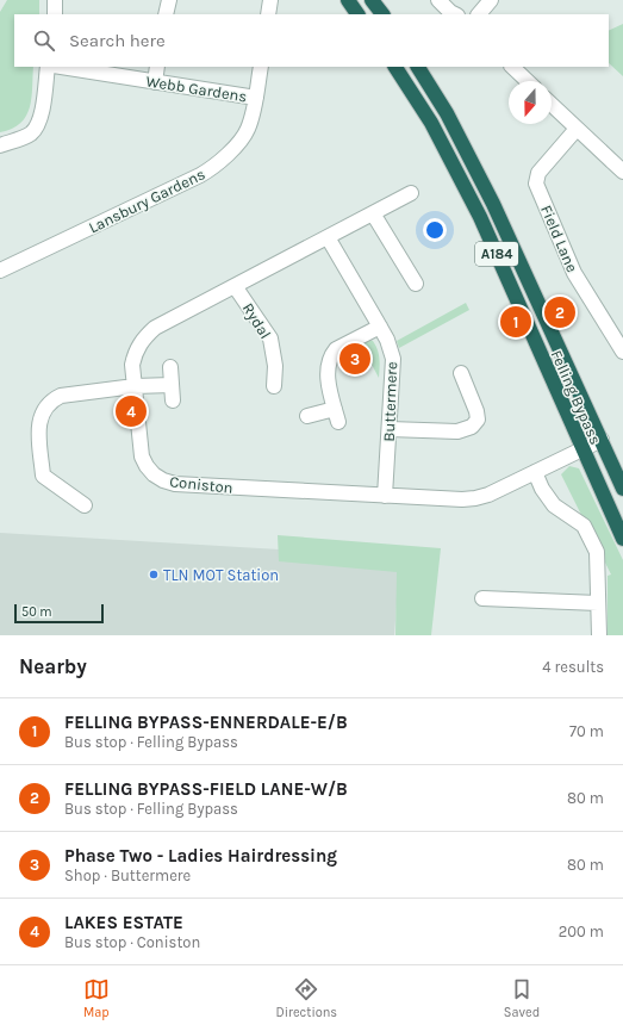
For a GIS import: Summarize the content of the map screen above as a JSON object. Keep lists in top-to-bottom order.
{
  "streets": {
    "highway": ["A184", "Felling Bypass"],
    "street": [
      "Webb Gardens",
      "Lansbury Gardens",
      "Field Lane",
      "Rydal",
      "Buttermere",
      "Coniston"
    ]
  },
  "crossings": [
    ["Webb Gardens", "Lansbury Gardens"],
    ["Rydal", "Coniston"],
    ["Felling Bypass", "Coniston"],
    ["Buttermere", "Coniston"]
  ],
  "places": ["TLN MOT Station"],
  "scale_bar": "50 m",
  "north": "bottom",
  "page": {
    "search": "Search here",
    "pins": [
      "2",
      "1",
      "3",
      "4"
    ],
    "scale": "50 m",
    "heading": ["Nearby", "4 results"],
    "list": [
      {
        "mark": "1",
        "name": "FELLING BYPASS-ENNERDALE-E/B",
        "note": "Bus stop · Felling Bypass",
        "value": "70 m"
      },
      {
        "mark": "2",
        "name": "FELLING BYPASS-FIELD LANE-W/B",
        "note": "Bus stop · Felling Bypass",
        "value": "80 m"
      },
      {
        "mark": "3",
        "name": "Phase Two - Ladies Hairdressing",
        "note": "Shop · Buttermere",
        "value": "80 m"
      },
      {
        "mark": "4",
        "name": "LAKES ESTATE",
        "note": "Bus stop · Coniston",
        "value": "200 m"
      }
    ],
    "nav": ["Map", "Directions", "Saved"]
  }
}
